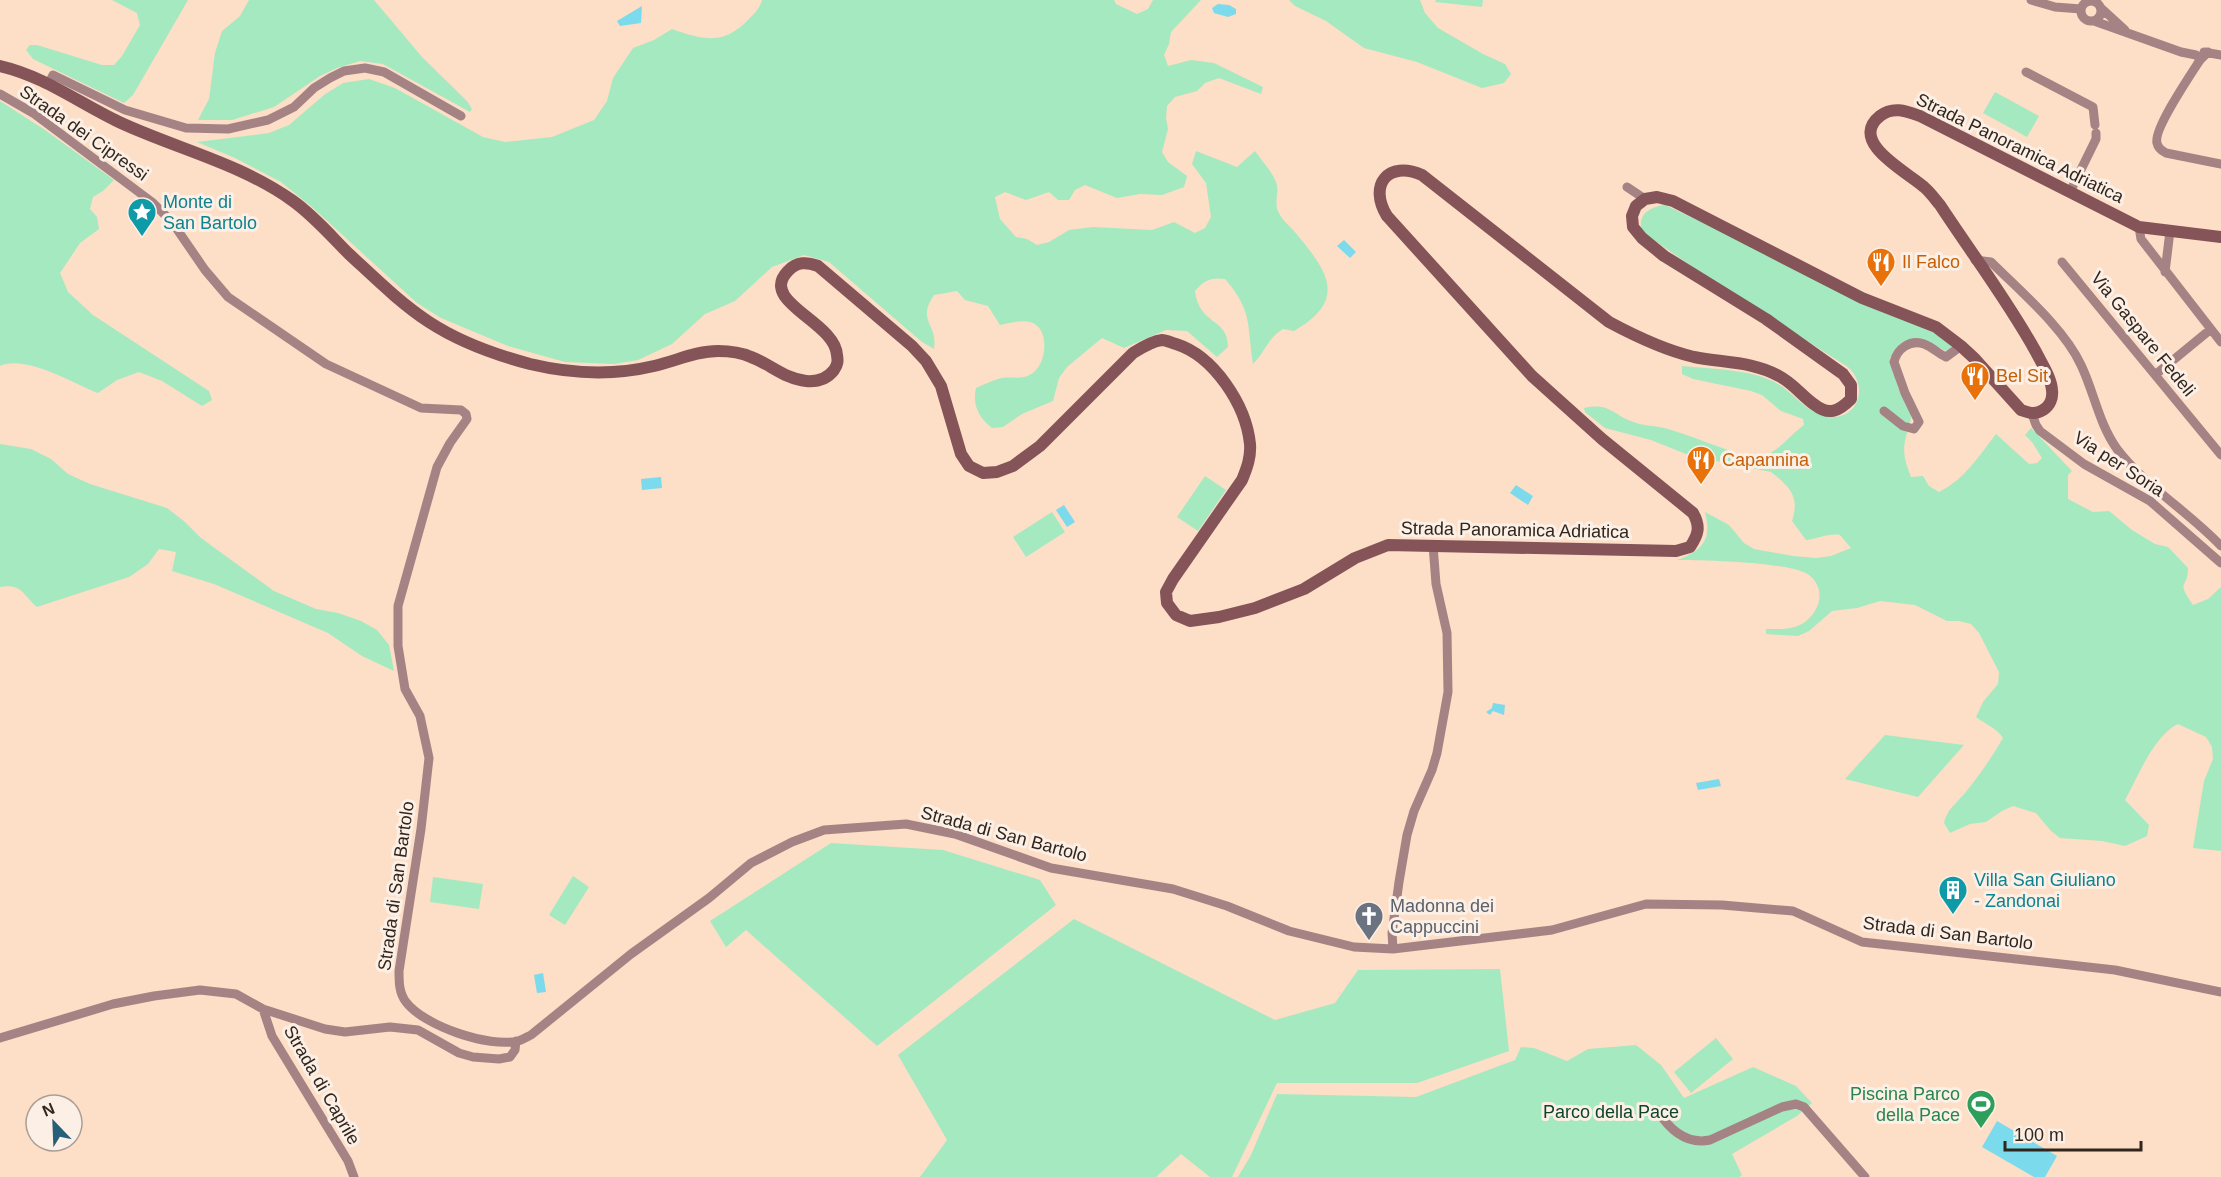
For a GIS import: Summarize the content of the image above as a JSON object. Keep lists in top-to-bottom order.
{
  "streets": {
    "street": [
      "Strada dei Cipressi",
      "Strada Panoramica Adriatica",
      "Via Gaspare Fedeli",
      "Via per Soria",
      "Strada di San Bartolo",
      "Strada di Caprile"
    ]
  },
  "crossings": [
    ["Strada dei Cipressi", "Strada di San Bartolo"],
    ["Strada Panoramica Adriatica", "Via per Soria"]
  ],
  "parks": ["Parco della Pace"],
  "places": {
    "place": ["Monte di San Bartolo"],
    "restaurant": ["Il Falco", "Bel Sit", "Capannina"],
    "building": ["Villa San Giuliano - Zandonai"],
    "church": ["Madonna dei Cappuccini"],
    "sports": ["Piscina Parco della Pace"]
  },
  "scale_bar": "100 m",
  "north": "top left"
}
